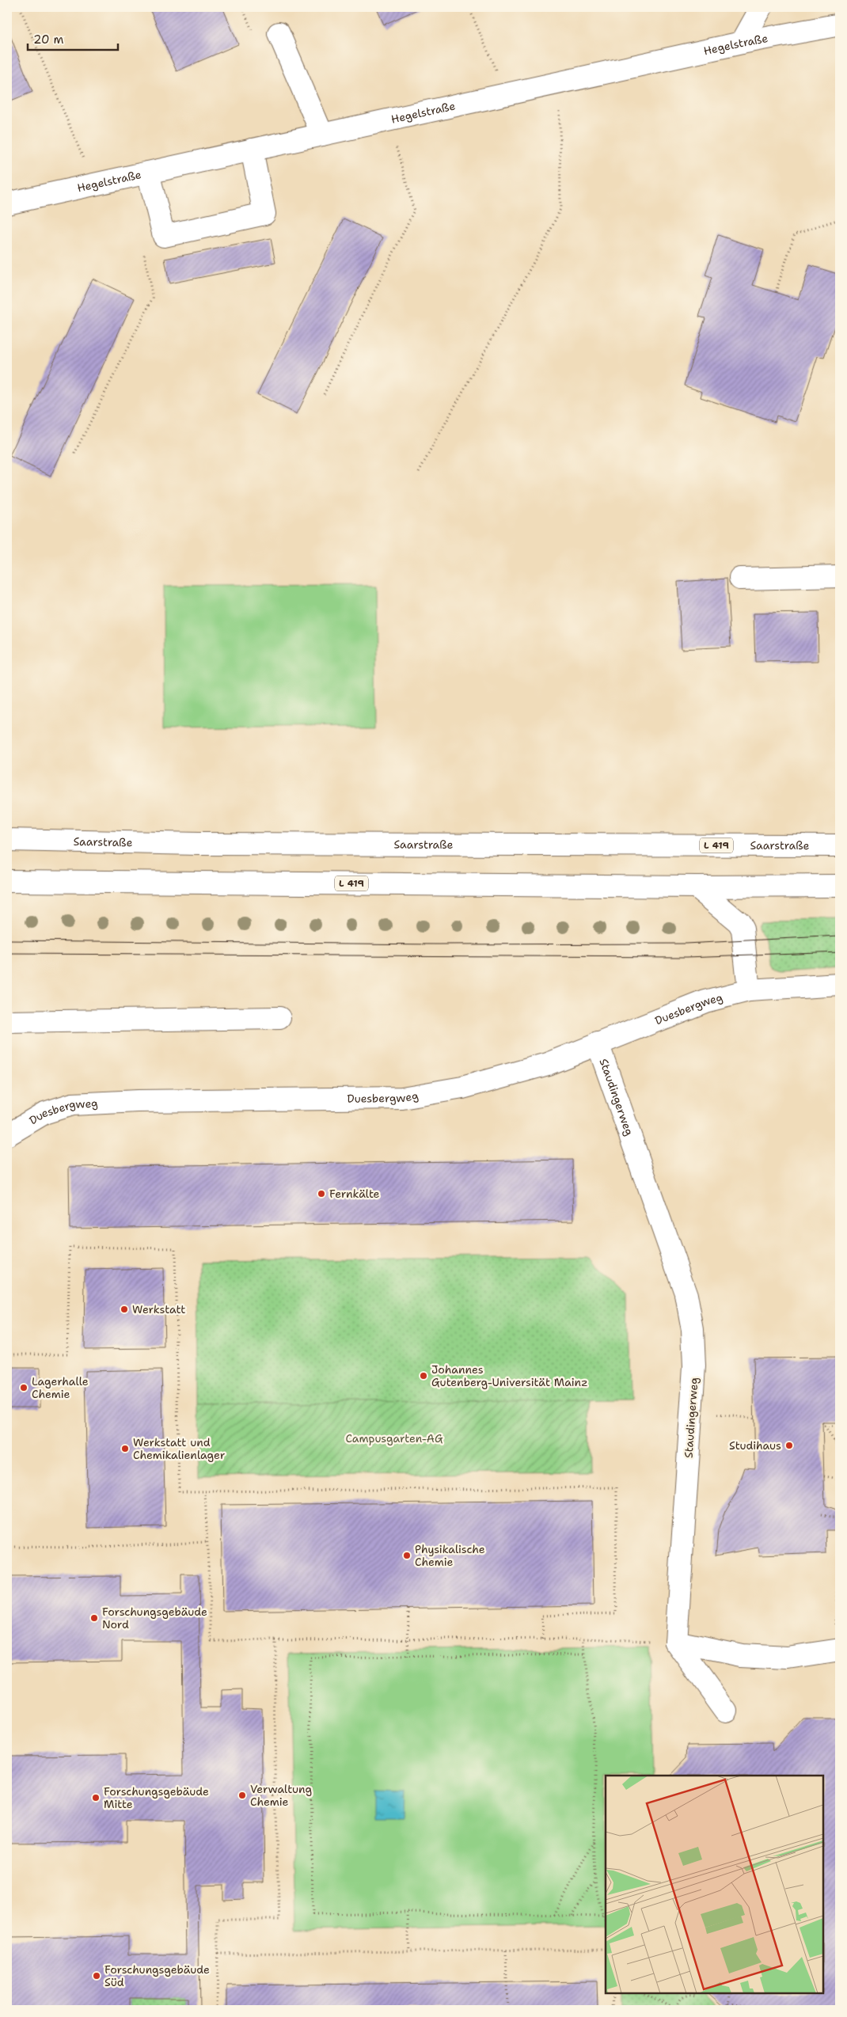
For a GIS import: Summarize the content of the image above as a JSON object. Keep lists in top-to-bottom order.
{
  "streets": {
    "main road": [
      "Hegelstraße",
      "Saarstraße",
      "L 419",
      "Duesbergweg",
      "Staudingerweg"
    ]
  },
  "crossings": [
    ["Duesbergweg", "Staudingerweg"]
  ],
  "parks": ["Campusgarten-AG"],
  "places": [
    "Fernkälte",
    "Werkstatt",
    "Johannes Gutenberg-Universität Mainz",
    "Lagerhalle Chemie",
    "Studihaus",
    "Werkstatt und Chemikalienlager",
    "Physikalische Chemie",
    "Forschungsgebäude Nord",
    "Verwaltung Chemie",
    "Forschungsgebäude Mitte",
    "Forschungsgebäude Süd"
  ],
  "scale_bar": "20 m"
}
